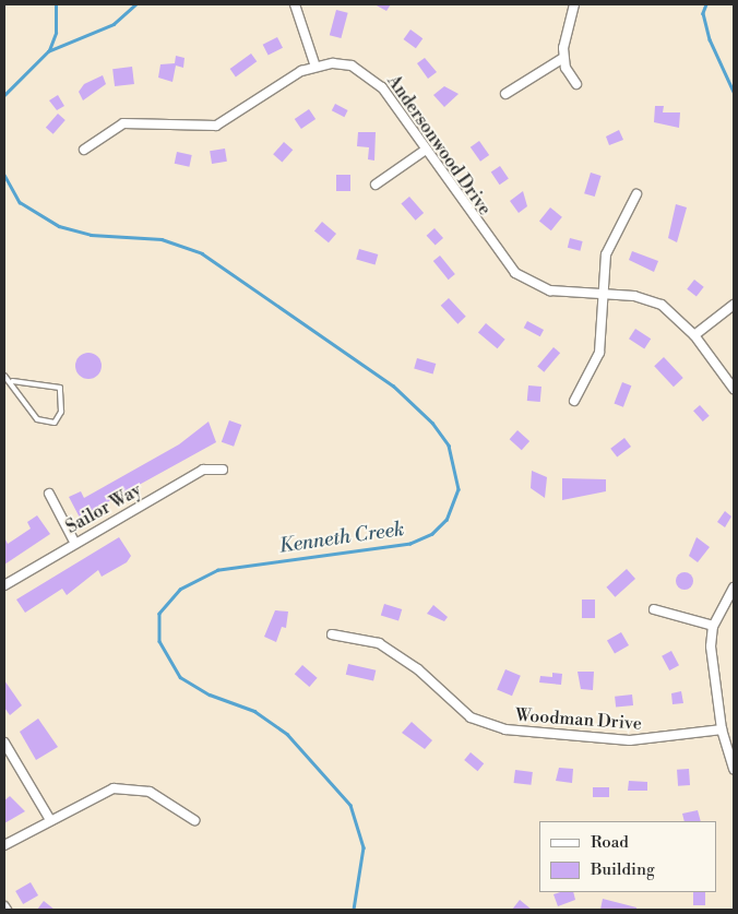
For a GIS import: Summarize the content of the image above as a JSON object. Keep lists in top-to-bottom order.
{
  "streets": {
    "street": ["Andersonwood Drive", "Sailor Way", "Woodman Drive"]
  },
  "water": ["Kenneth Creek"],
  "legend": ["Road", "Building"]
}
